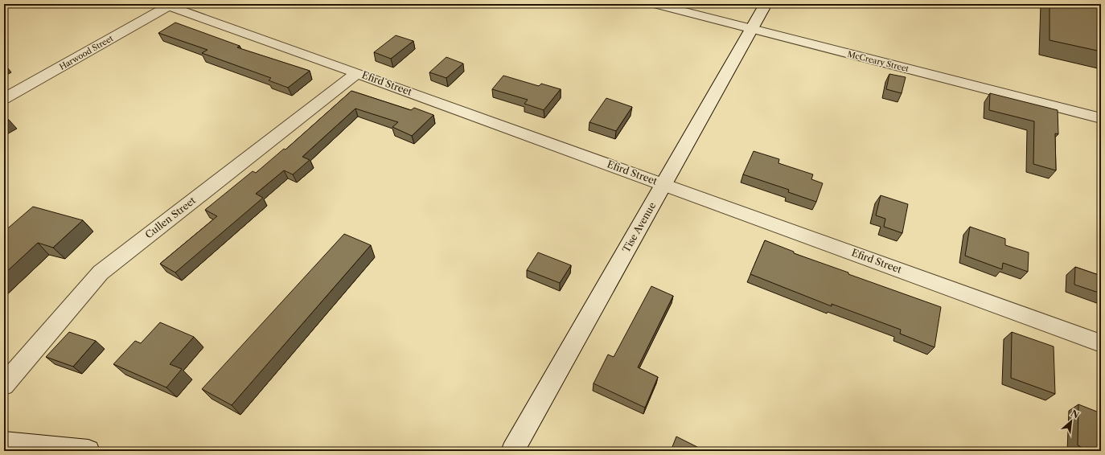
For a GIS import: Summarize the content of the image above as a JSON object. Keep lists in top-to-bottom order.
{
  "streets": {
    "street": [
      "Harwood Street",
      "McCreary Street",
      "Efird Street",
      "Cullen Street",
      "Tise Avenue"
    ]
  },
  "crossings": [
    ["Harwood Street", "Efird Street"],
    ["McCreary Street", "Tise Avenue"],
    ["Efird Street", "Cullen Street"],
    ["Efird Street", "Tise Avenue"]
  ],
  "north": "top right"
}
